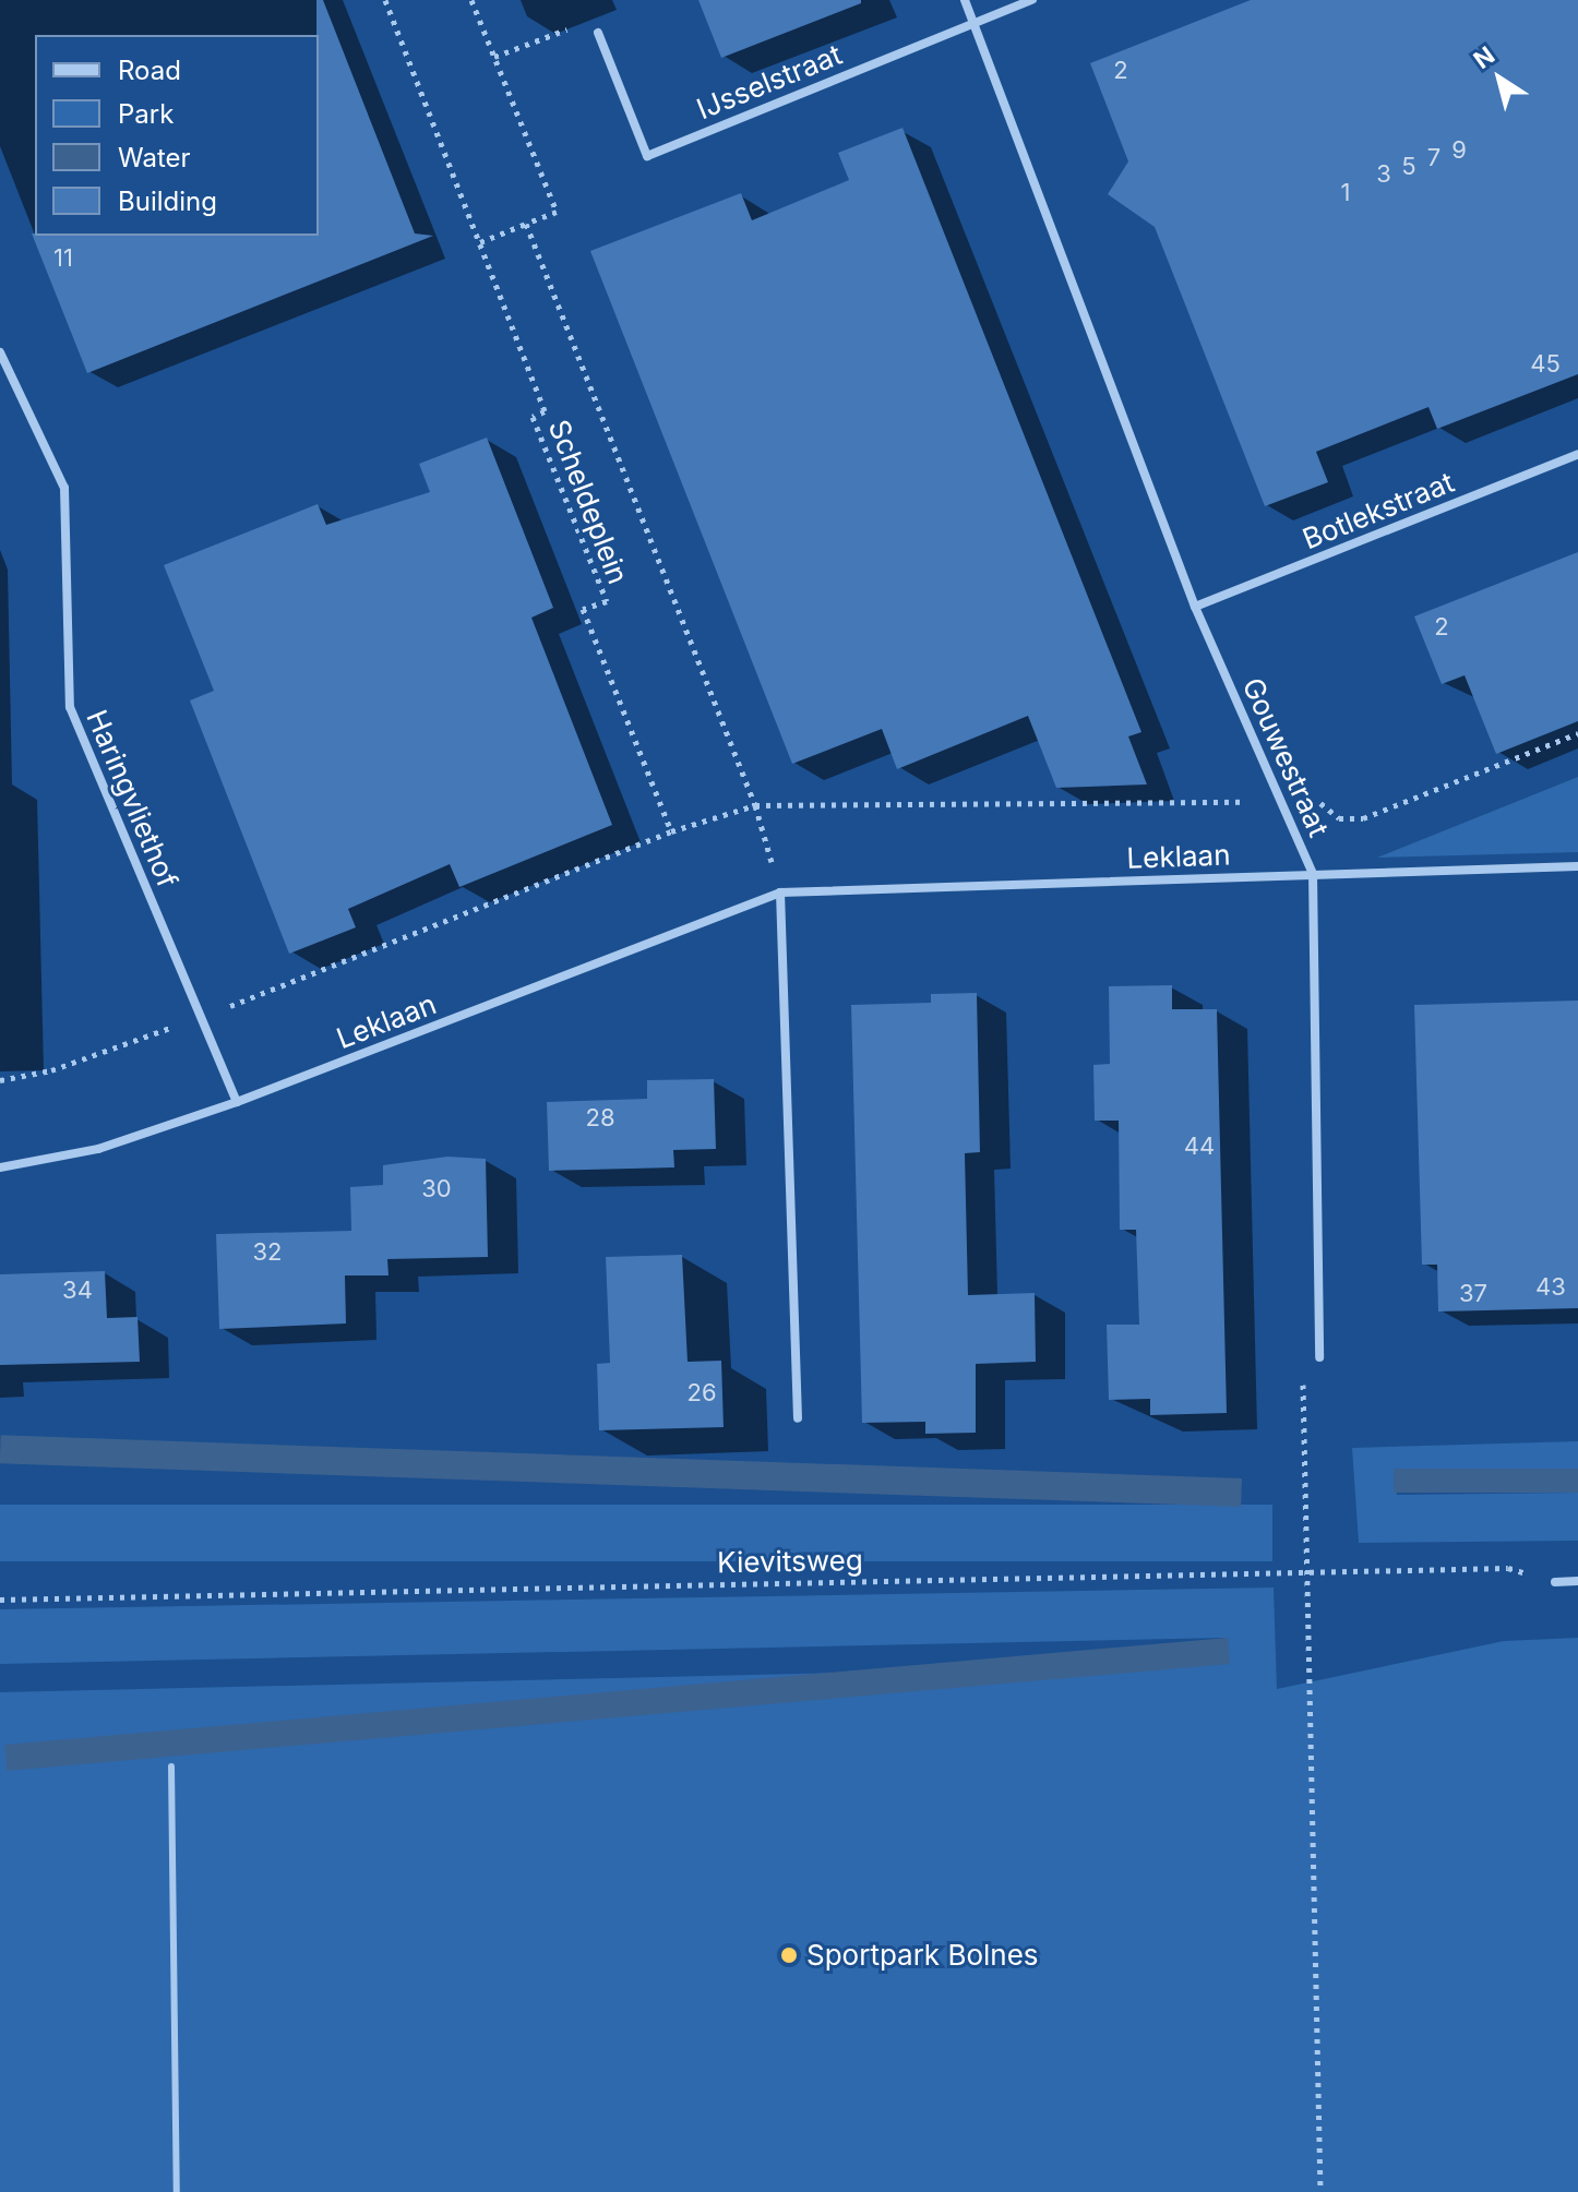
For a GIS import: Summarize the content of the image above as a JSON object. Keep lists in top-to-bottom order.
{
  "streets": {
    "street": [
      "IJsselstraat",
      "Botlekstraat",
      "Gouwestraat",
      "Haringvliethof",
      "Leklaan"
    ],
    "path": ["Scheldeplein", "Kievitsweg"]
  },
  "crossings": [
    ["IJsselstraat", "Gouwestraat"],
    ["Scheldeplein", "Leklaan"],
    ["Botlekstraat", "Gouwestraat"],
    ["Gouwestraat", "Leklaan"],
    ["Haringvliethof", "Leklaan"]
  ],
  "places": ["Sportpark Bolnes"],
  "house_numbers": [
    "2",
    "9",
    "7",
    "5",
    "3",
    "1",
    "11",
    "45",
    "2",
    "28",
    "44",
    "30",
    "32",
    "43",
    "34",
    "37",
    "26"
  ],
  "legend": [
    "Road",
    "Park",
    "Water",
    "Building"
  ],
  "north": "top left"
}
